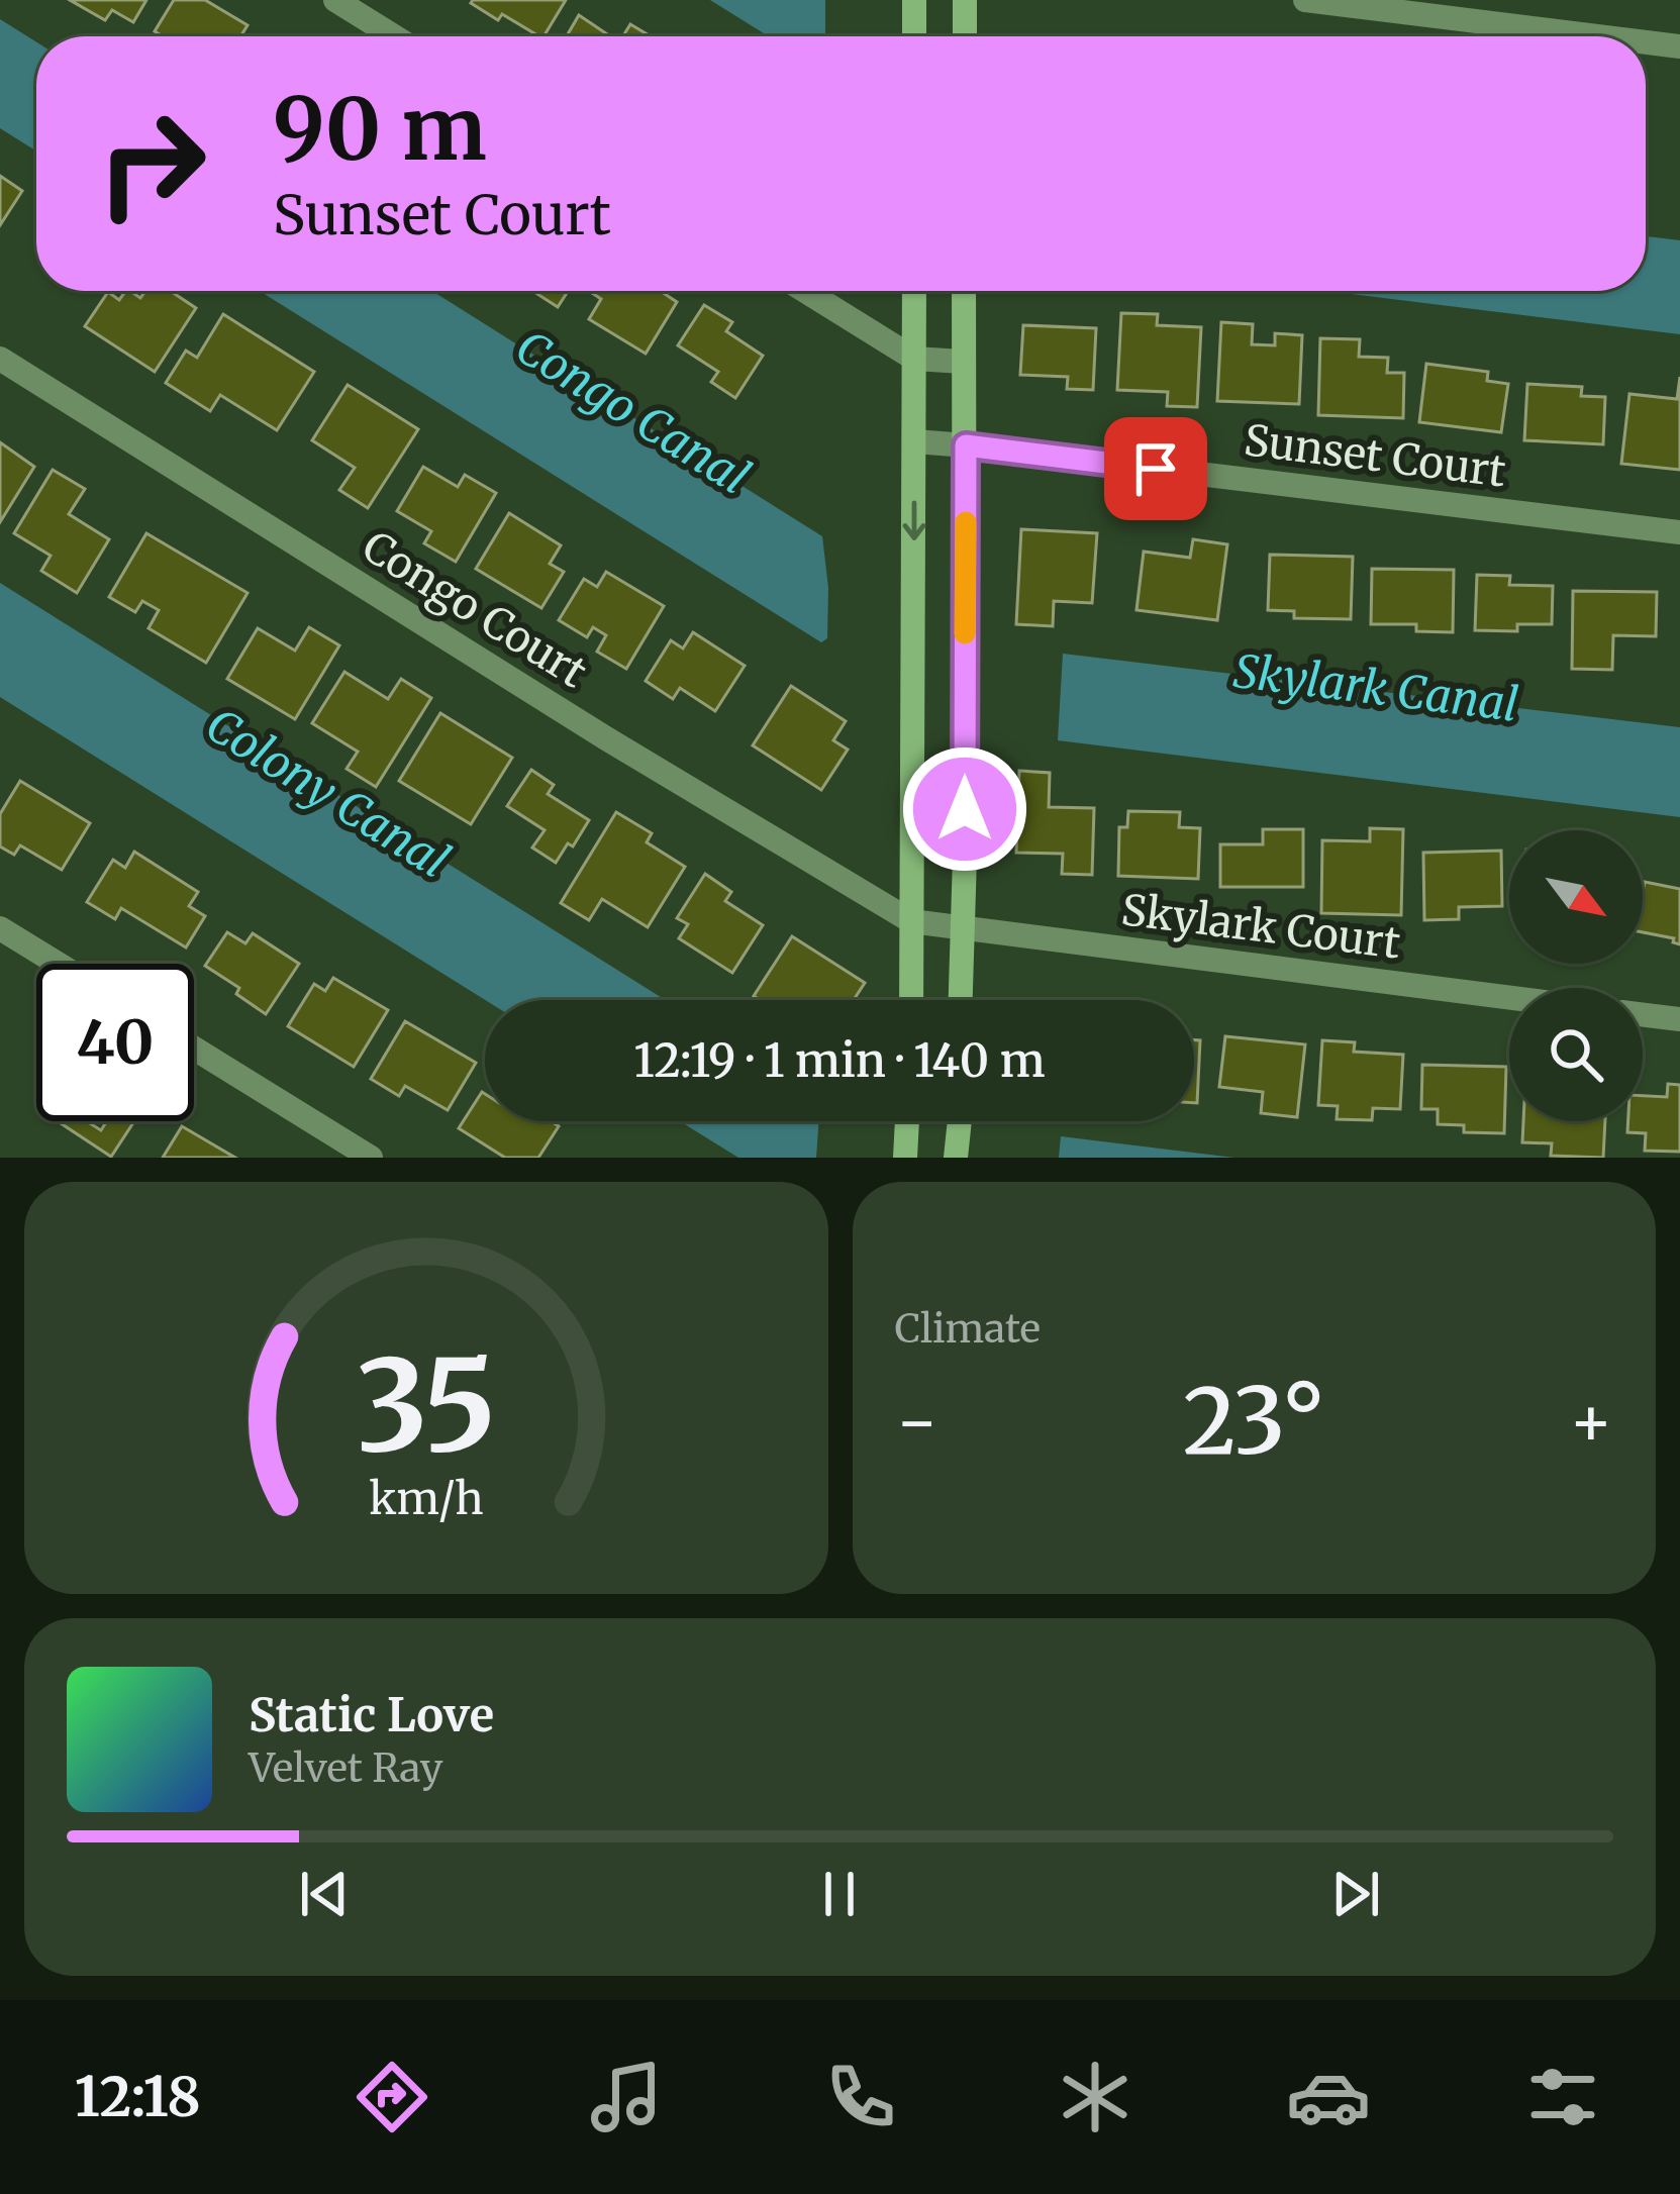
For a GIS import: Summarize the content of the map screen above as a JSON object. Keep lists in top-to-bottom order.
{
  "streets": {
    "street": ["Sunset Court", "Congo Court", "Skylark Court"]
  },
  "crossings": [
    ["Congo Court", "Skylark Court"]
  ],
  "water": ["Congo Canal", "Skylark Canal", "Colony Canal"],
  "north": "bottom right",
  "page": {
    "turn": ["90 m", "Sunset Court"],
    "limit": "40",
    "trip": "12:19 · 1 min · 140 m",
    "tile": "Climate",
    "heat": ["−", "23°", "+"],
    "song": ["Static Love", "Velvet Ray"],
    "tabs": "12:18",
    "gauge": ["35", "km/h"]
  }
}
